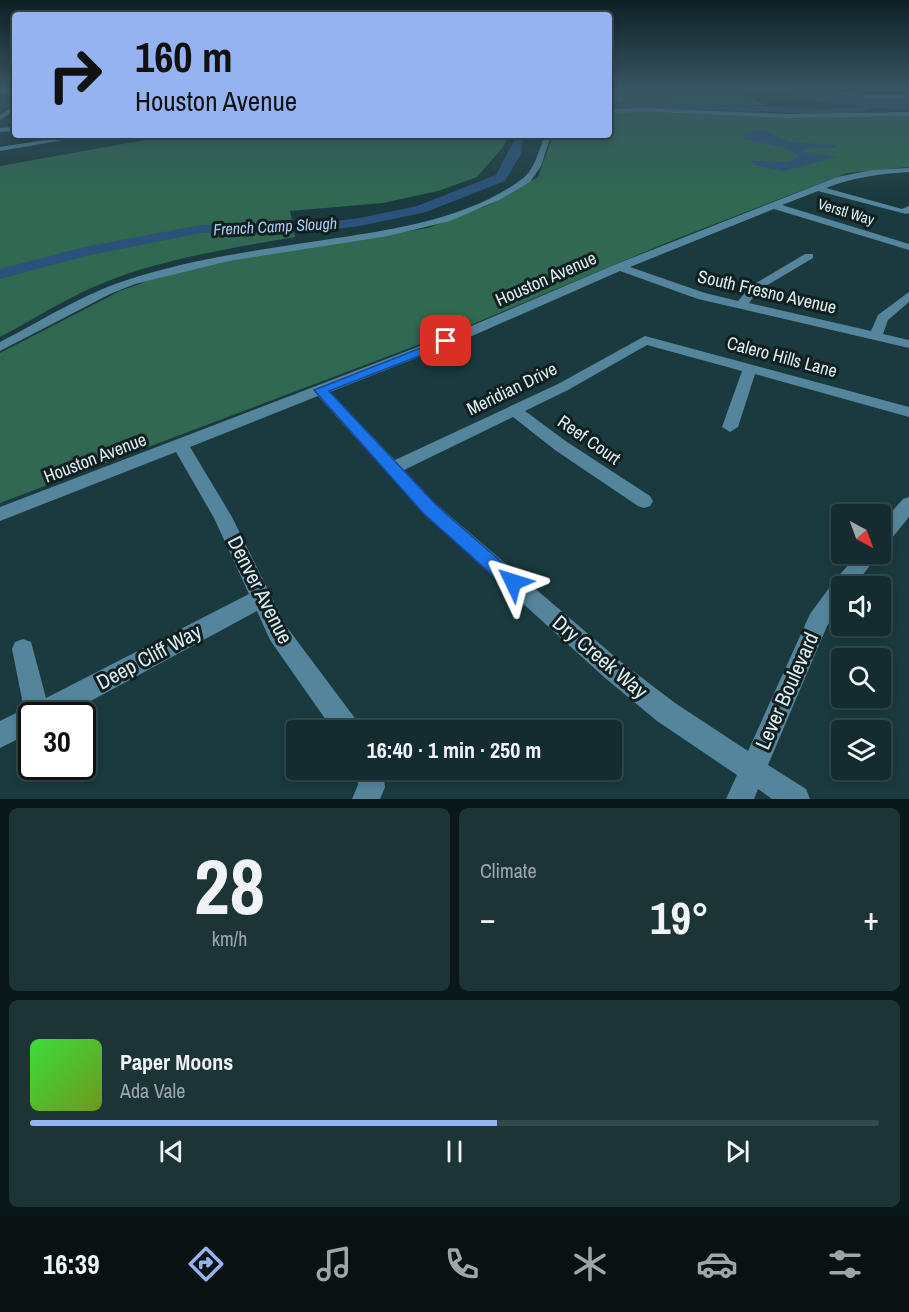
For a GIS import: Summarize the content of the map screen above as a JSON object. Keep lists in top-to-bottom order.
{
  "streets": {
    "street": [
      "Verstl Way",
      "Houston Avenue",
      "South Fresno Avenue",
      "Calero Hills Lane",
      "Meridian Drive",
      "Reef Court",
      "Denver Avenue",
      "Deep Cliff Way",
      "Dry Creek Way",
      "Lever Boulevard"
    ]
  },
  "crossings": [
    ["Verstl Way", "Houston Avenue"],
    ["Houston Avenue", "South Fresno Avenue"],
    ["Houston Avenue", "Denver Avenue"],
    ["Houston Avenue", "Dry Creek Way"],
    ["Calero Hills Lane", "Meridian Drive"],
    ["Meridian Drive", "Reef Court"],
    ["Meridian Drive", "Dry Creek Way"],
    ["Denver Avenue", "Deep Cliff Way"],
    ["Dry Creek Way", "Lever Boulevard"]
  ],
  "water": ["French Camp Slough"],
  "north": "bottom right",
  "page": {
    "turn": ["160 m", "Houston Avenue"],
    "limit": "30",
    "trip": "16:40 · 1 min · 250 m",
    "tile": [
      ["28", "km/h"],
      "Climate"
    ],
    "heat": ["−", "19°", "+"],
    "song": ["Paper Moons", "Ada Vale"],
    "tabs": "16:39"
  }
}
